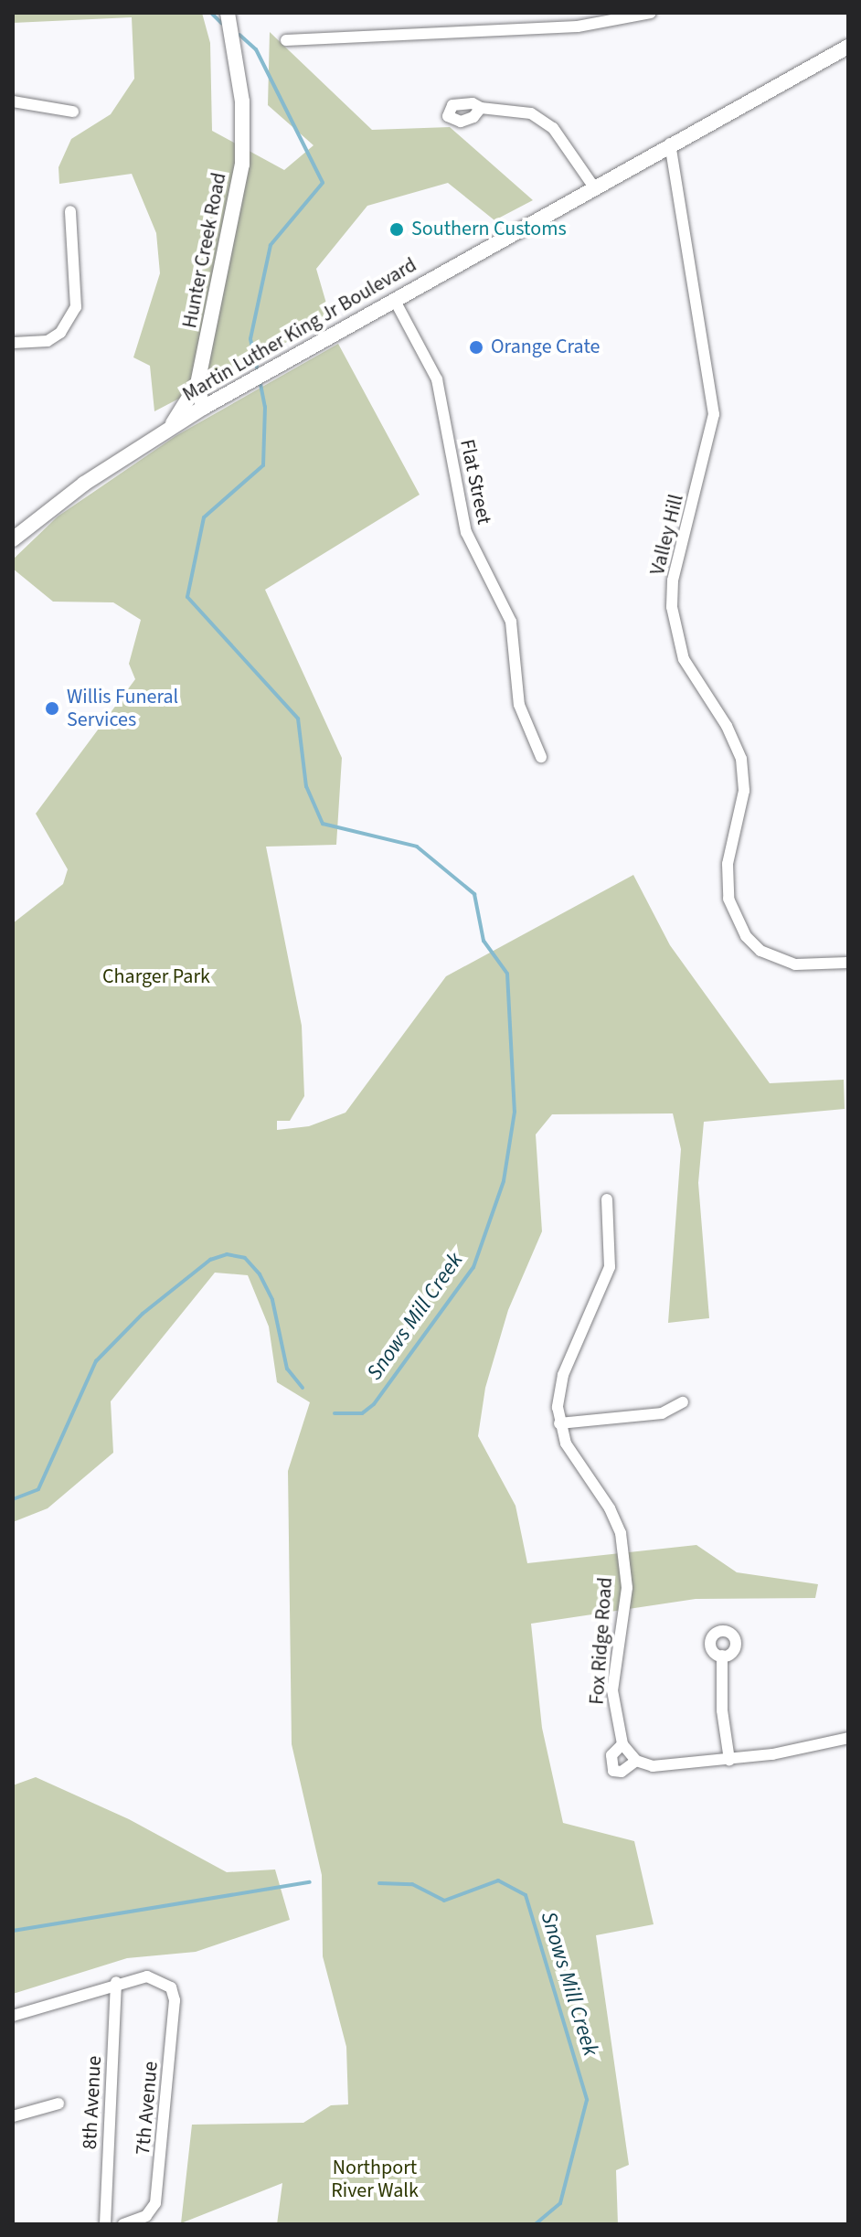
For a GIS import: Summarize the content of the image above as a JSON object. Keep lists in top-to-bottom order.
{
  "streets": {
    "main road": ["Hunter Creek Road", "Martin Luther King Jr Boulevard"],
    "street": [
      "Flat Street",
      "Valley Hill",
      "Fox Ridge Road",
      "8th Avenue",
      "7th Avenue"
    ]
  },
  "crossings": [
    ["Hunter Creek Road", "Martin Luther King Jr Boulevard"],
    ["Martin Luther King Jr Boulevard", "Flat Street"],
    ["Martin Luther King Jr Boulevard", "Valley Hill"],
    ["8th Avenue", "7th Avenue"]
  ],
  "water": ["Snows Mill Creek"],
  "parks": ["Charger Park", "Northport River Walk"],
  "places": ["Southern Customs", "Orange Crate", "Willis Funeral Services"]
}
